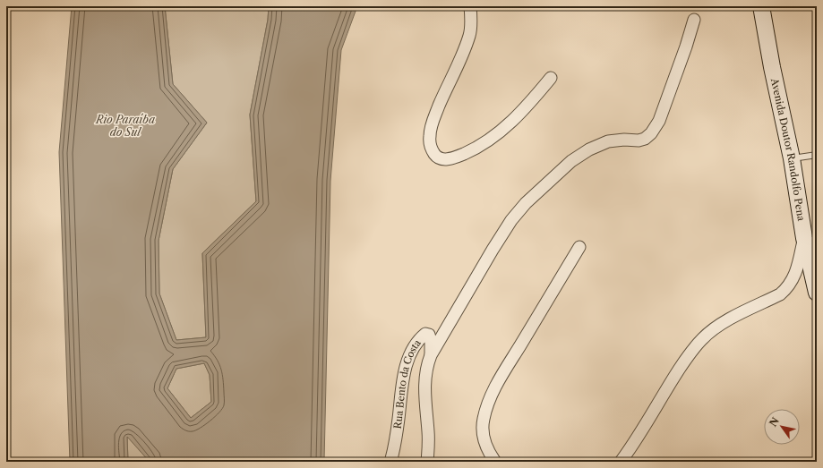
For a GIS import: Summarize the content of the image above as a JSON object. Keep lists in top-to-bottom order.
{
  "streets": {
    "main road": ["Avenida Doutor Randolfo Pena"],
    "street": ["Rua Bento da Costa"]
  },
  "water": ["Rio Paraíba do Sul"],
  "north": "top left"
}
